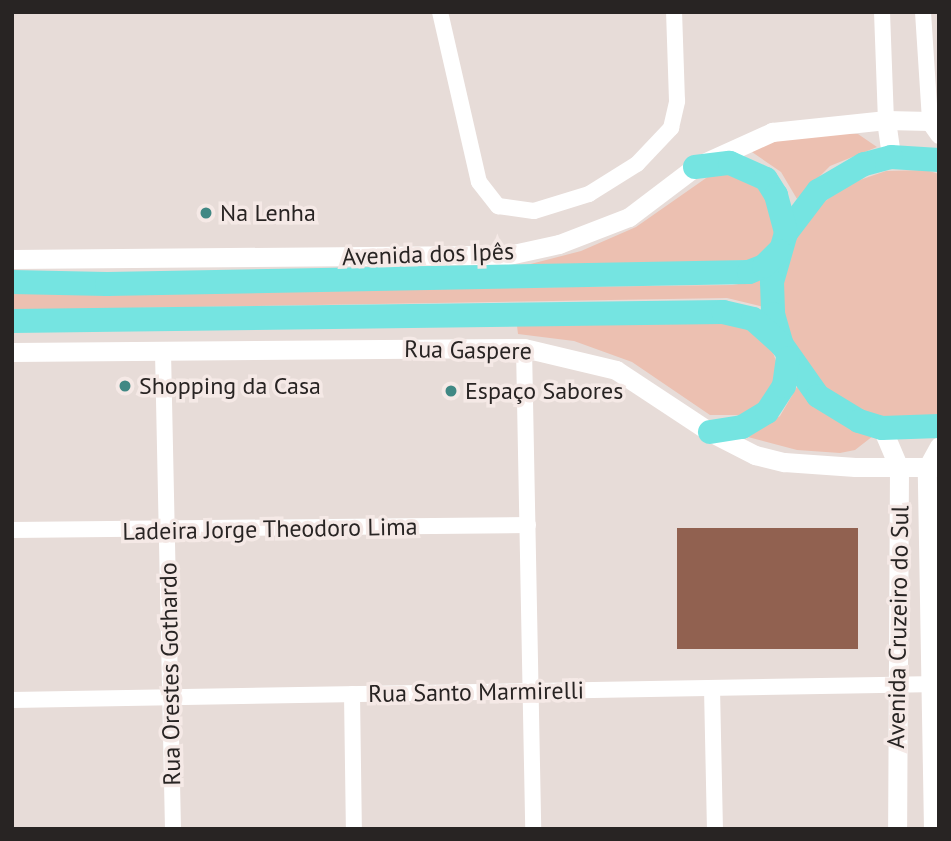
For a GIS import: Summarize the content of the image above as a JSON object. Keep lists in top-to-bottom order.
{
  "streets": {
    "street": [
      "Avenida dos Ipês",
      "Rua Gaspere",
      "Ladeira Jorge Theodoro Lima",
      "Avenida Cruzeiro do Sul",
      "Rua Orestes Gothardo",
      "Rua Santo Marmirelli"
    ]
  },
  "crossings": [
    ["Rua Gaspere", "Avenida Cruzeiro do Sul"],
    ["Rua Gaspere", "Rua Orestes Gothardo"],
    ["Ladeira Jorge Theodoro Lima", "Rua Orestes Gothardo"],
    ["Avenida Cruzeiro do Sul", "Rua Santo Marmirelli"],
    ["Rua Orestes Gothardo", "Rua Santo Marmirelli"]
  ],
  "places": ["Na Lenha", "Shopping da Casa", "Espaço Sabores"]
}
